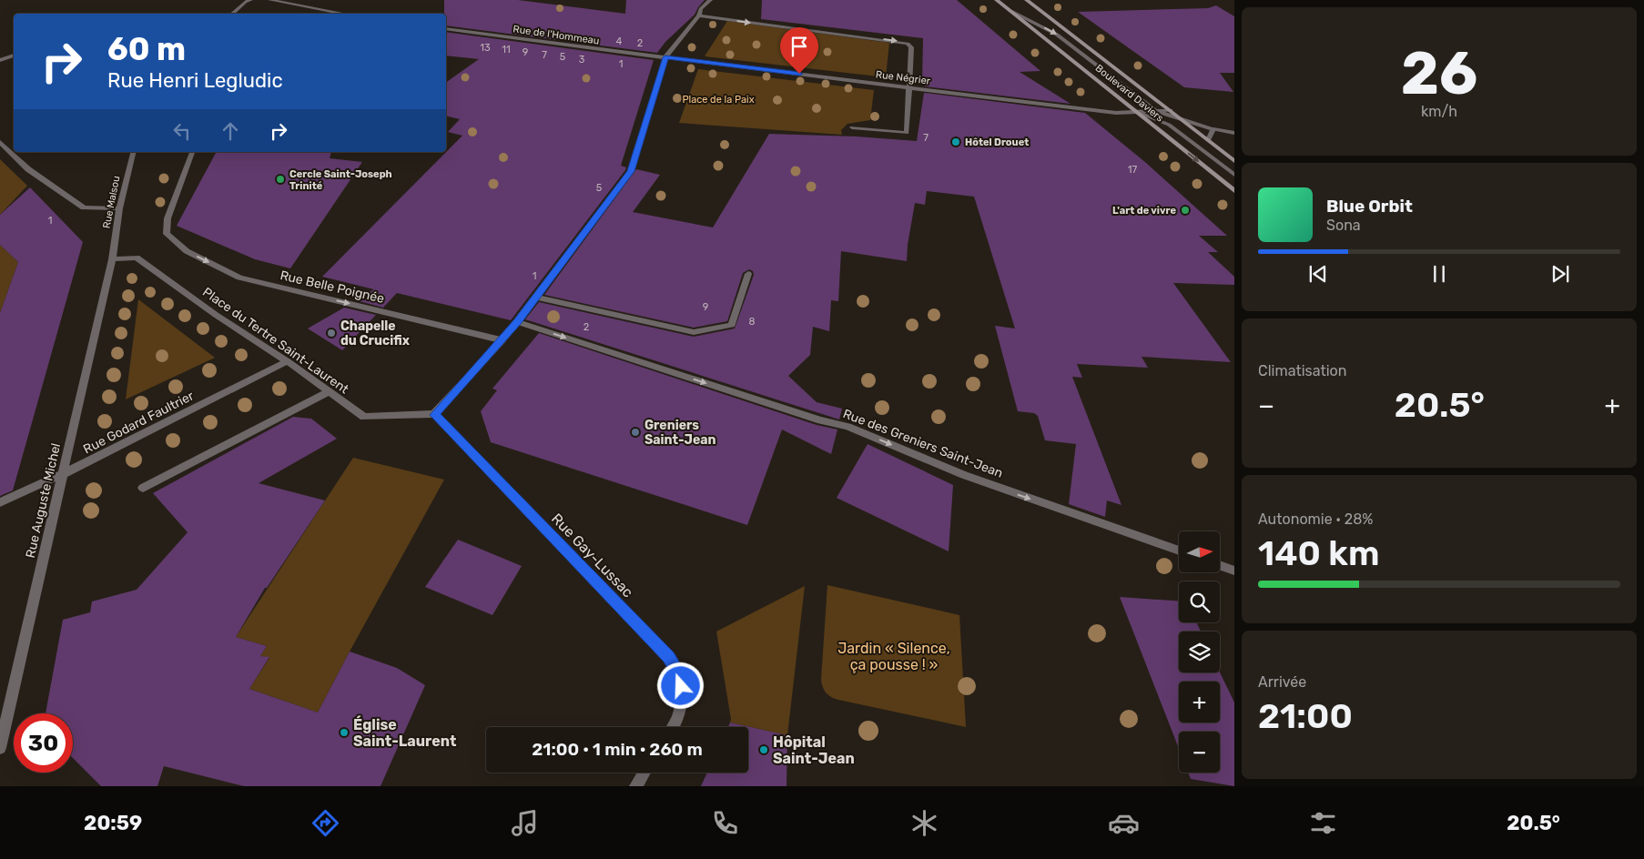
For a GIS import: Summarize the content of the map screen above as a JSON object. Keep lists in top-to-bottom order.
{
  "streets": {
    "main road": ["Boulevard Daviers"],
    "street": [
      "Rue de l'Hommeau",
      "Rue Négrier",
      "Rue Malsou",
      "Rue Belle Poignée",
      "Place du Tertre Saint-Laurent",
      "Rue Godard Faultrier",
      "Rue des Greniers Saint-Jean",
      "Rue Auguste Michel",
      "Rue Gay-Lussac"
    ]
  },
  "crossings": [
    ["Rue de l'Hommeau", "Rue Négrier"],
    ["Rue Négrier", "Boulevard Daviers"],
    ["Rue Malsou", "Place du Tertre Saint-Laurent"],
    ["Rue Malsou", "Rue Auguste Michel"],
    ["Place du Tertre Saint-Laurent", "Rue Godard Faultrier"],
    ["Place du Tertre Saint-Laurent", "Rue Auguste Michel"],
    ["Place du Tertre Saint-Laurent", "Rue Gay-Lussac"],
    ["Rue Godard Faultrier", "Rue Auguste Michel"]
  ],
  "one_way": ["Rue Belle Poignée", "Rue des Greniers Saint-Jean"],
  "parks": ["Place de la Paix", "Jardin « Silence, ça pousse ! »"],
  "places": [
    "Hôtel Drouet",
    "Cercle Saint-Joseph Trinité",
    "L'art de vivre",
    "Chapelle du Crucifix",
    "Greniers Saint-Jean",
    "Église Saint-Laurent",
    "Hôpital Saint-Jean"
  ],
  "house_numbers": [
    "4",
    "2",
    "13",
    "11",
    "9",
    "7",
    "5",
    "3",
    "1",
    "7",
    "17",
    "5",
    "1",
    "1",
    "9",
    "8",
    "2"
  ],
  "north": "right",
  "page": {
    "tile": [
      ["26", "km/h"],
      "Climatisation",
      ["Autonomie · 28%", "140 km"],
      ["Arrivée", "21:00"]
    ],
    "turn": ["60 m", "Rue Henri Legludic"],
    "song": ["Blue Orbit", "Sona"],
    "heat": ["−", "20.5°", "+"],
    "map_buttons": ["+", "−"],
    "limit": "30",
    "trip": "21:00 · 1 min · 260 m",
    "tabs": ["20:59", "20.5°"]
  }
}
